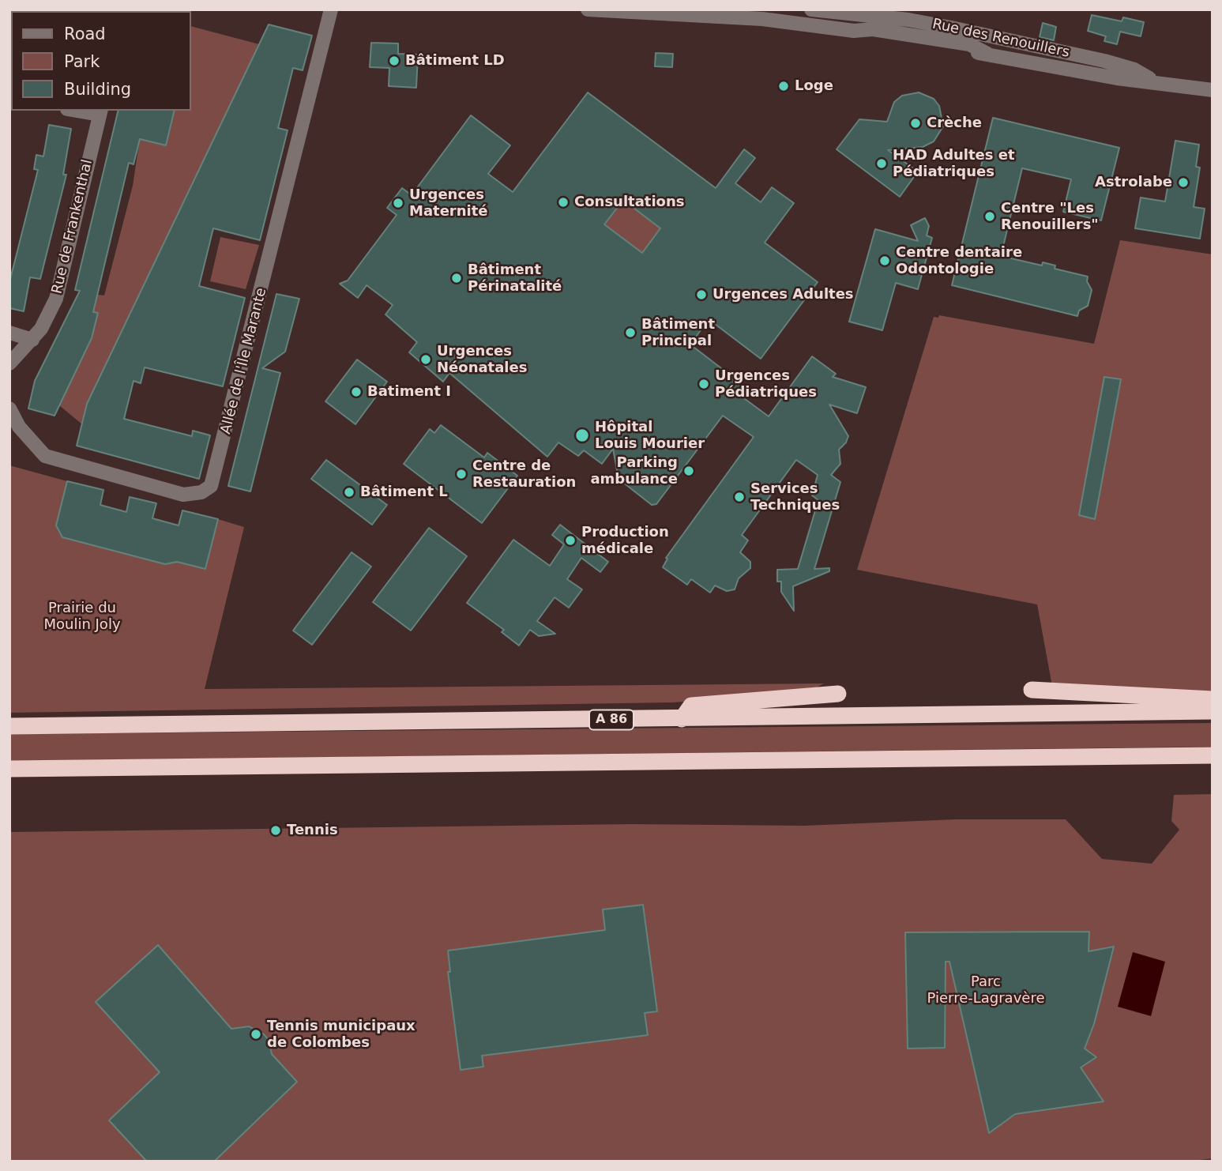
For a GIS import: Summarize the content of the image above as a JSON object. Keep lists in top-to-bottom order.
{
  "streets": {
    "highway": ["A 86"],
    "street": ["Rue des Renouillers", "Rue de Frankenthal", "Allée de l'Île Marante"]
  },
  "parks": ["Prairie du Moulin Joly", "Parc Pierre-Lagravère"],
  "places": [
    "Bâtiment LD",
    "Loge",
    "Crèche",
    "HAD Adultes et Pédiatriques",
    "Astrolabe",
    "Consultations",
    "Urgences Maternité",
    "Centre \"Les Renouillers\"",
    "Centre dentaire Odontologie",
    "Bâtiment Périnatalité",
    "Urgences Adultes",
    "Bâtiment Principal",
    "Urgences Néonatales",
    "Urgences Pédiatriques",
    "Batiment I",
    "Hôpital Louis Mourier",
    "Parking ambulance",
    "Centre de Restauration",
    "Bâtiment L",
    "Services Techniques",
    "Production médicale",
    "Tennis",
    "Tennis municipaux de Colombes"
  ],
  "legend": ["Road", "Park", "Building"]
}
